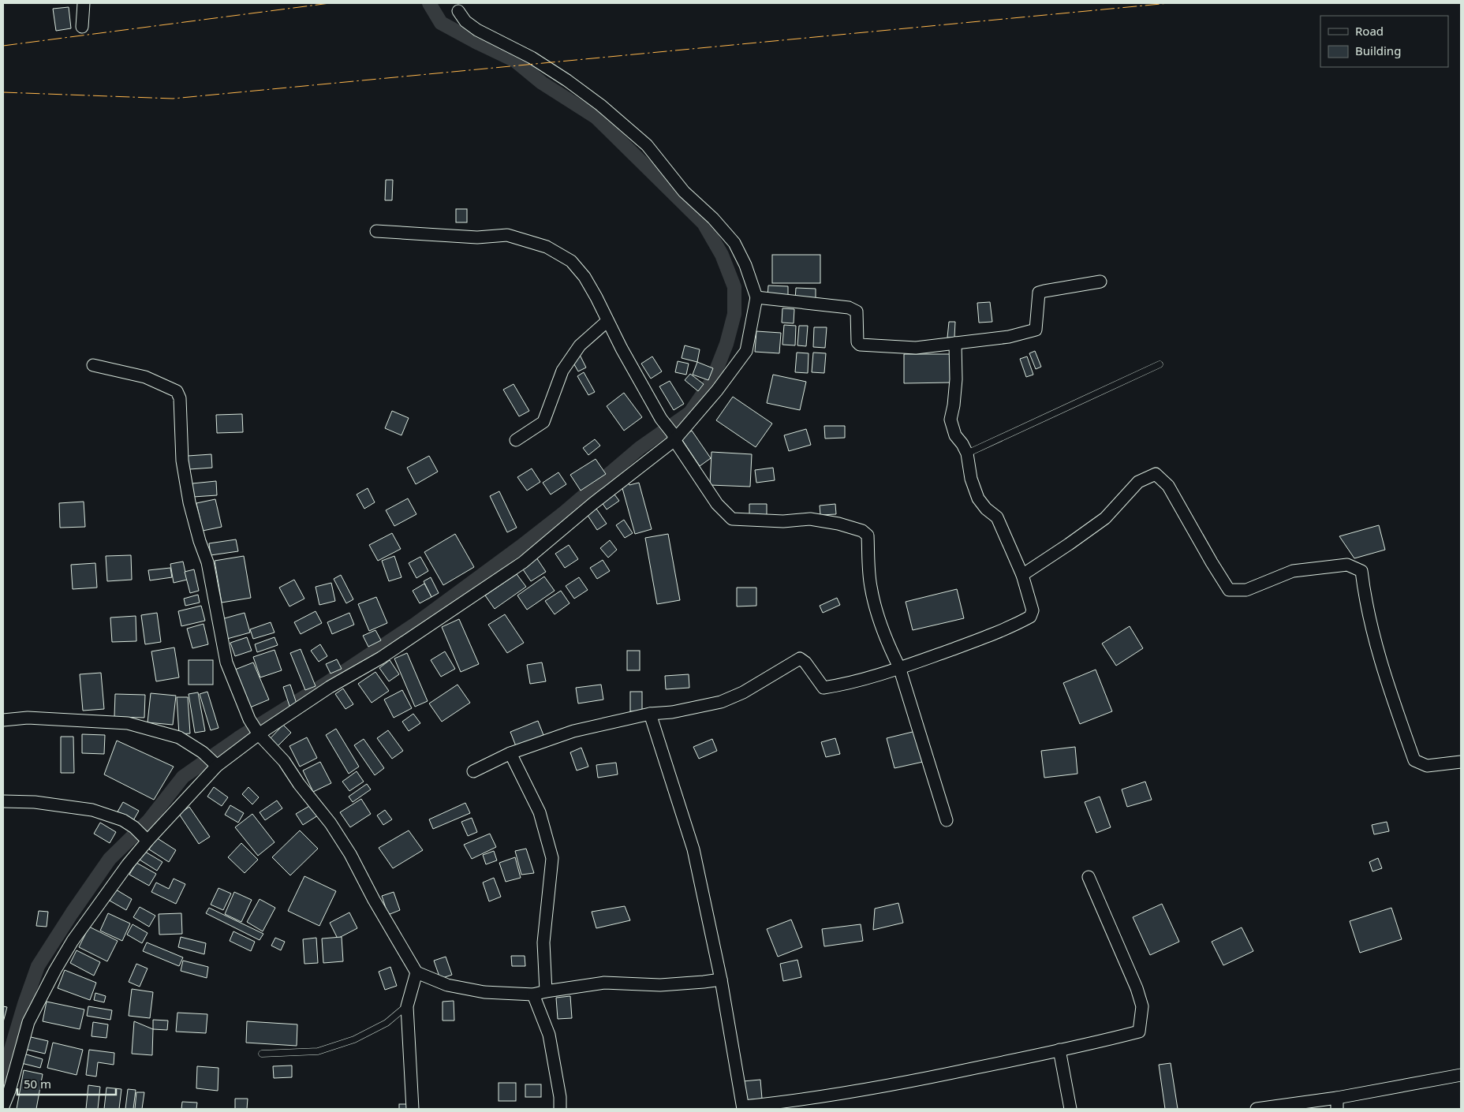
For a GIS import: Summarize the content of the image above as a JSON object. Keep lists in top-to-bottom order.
{
  "legend": ["Road", "Building"],
  "scale_bar": "50 m"
}
